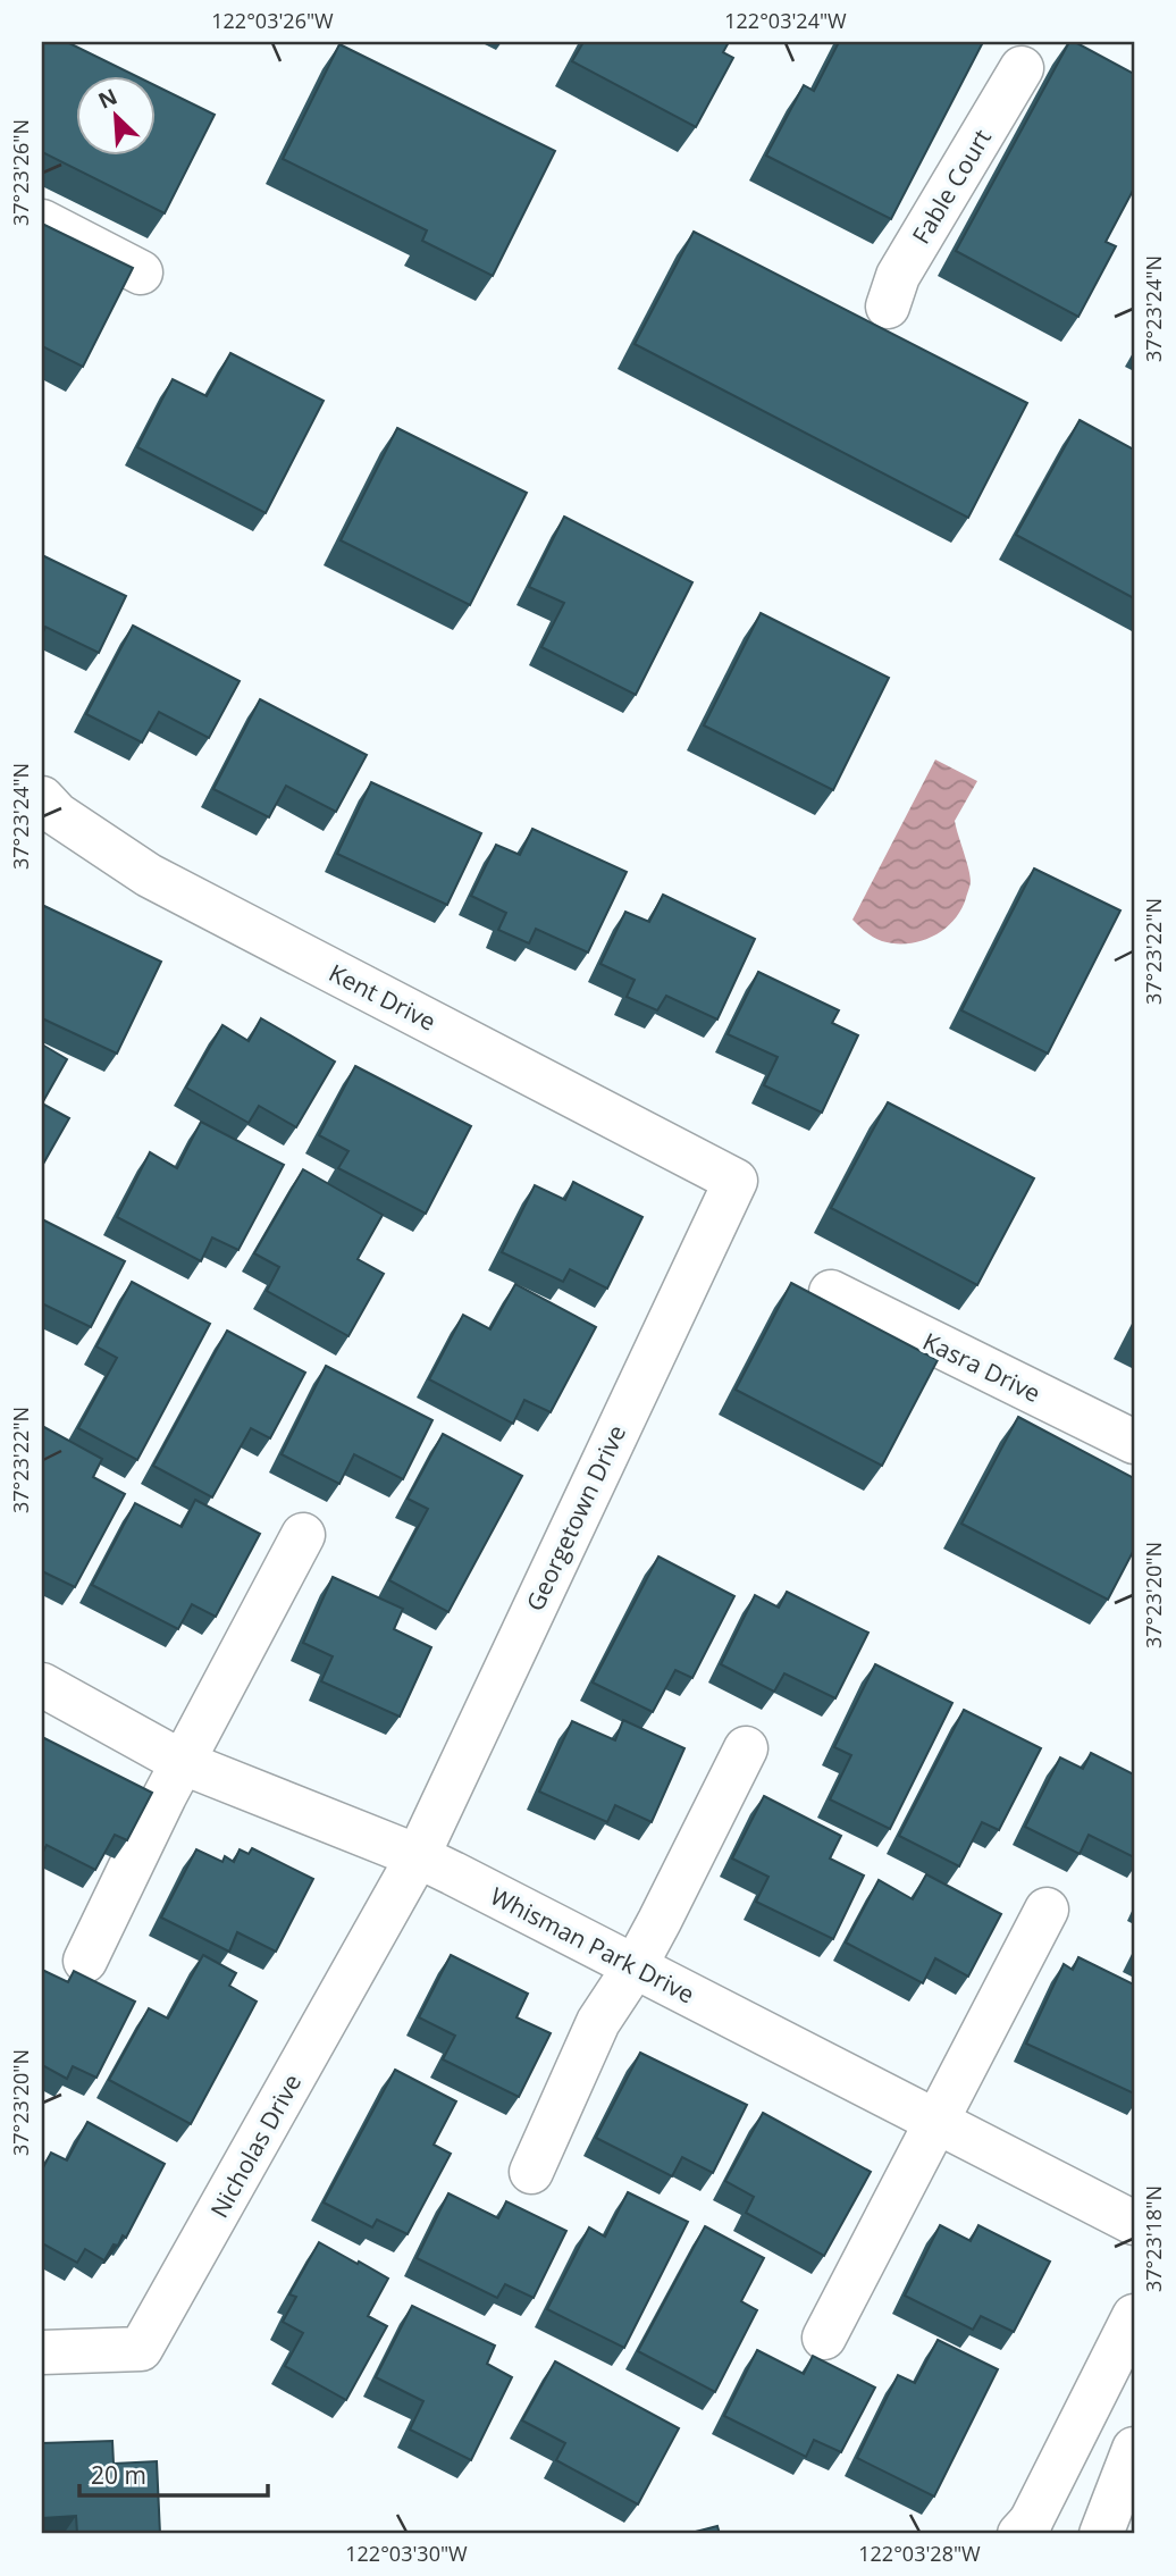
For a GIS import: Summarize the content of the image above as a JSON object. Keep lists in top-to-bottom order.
{
  "streets": {
    "street": [
      "Fable Court",
      "Kent Drive",
      "Kasra Drive",
      "Georgetown Drive",
      "Whisman Park Drive",
      "Nicholas Drive"
    ]
  },
  "crossings": [
    ["Kent Drive", "Georgetown Drive"],
    ["Georgetown Drive", "Whisman Park Drive"],
    ["Georgetown Drive", "Nicholas Drive"],
    ["Whisman Park Drive", "Nicholas Drive"]
  ],
  "scale_bar": "20 m",
  "north": "top left",
  "coordinates": [
    "122°03'26\"W",
    "122°03'24\"W",
    "37°23'26\"N",
    "37°23'24\"N",
    "37°23'22\"N",
    "37°23'20\"N",
    "37°23'18\"N",
    "122°03'30\"W",
    "122°03'28\"W"
  ]
}
